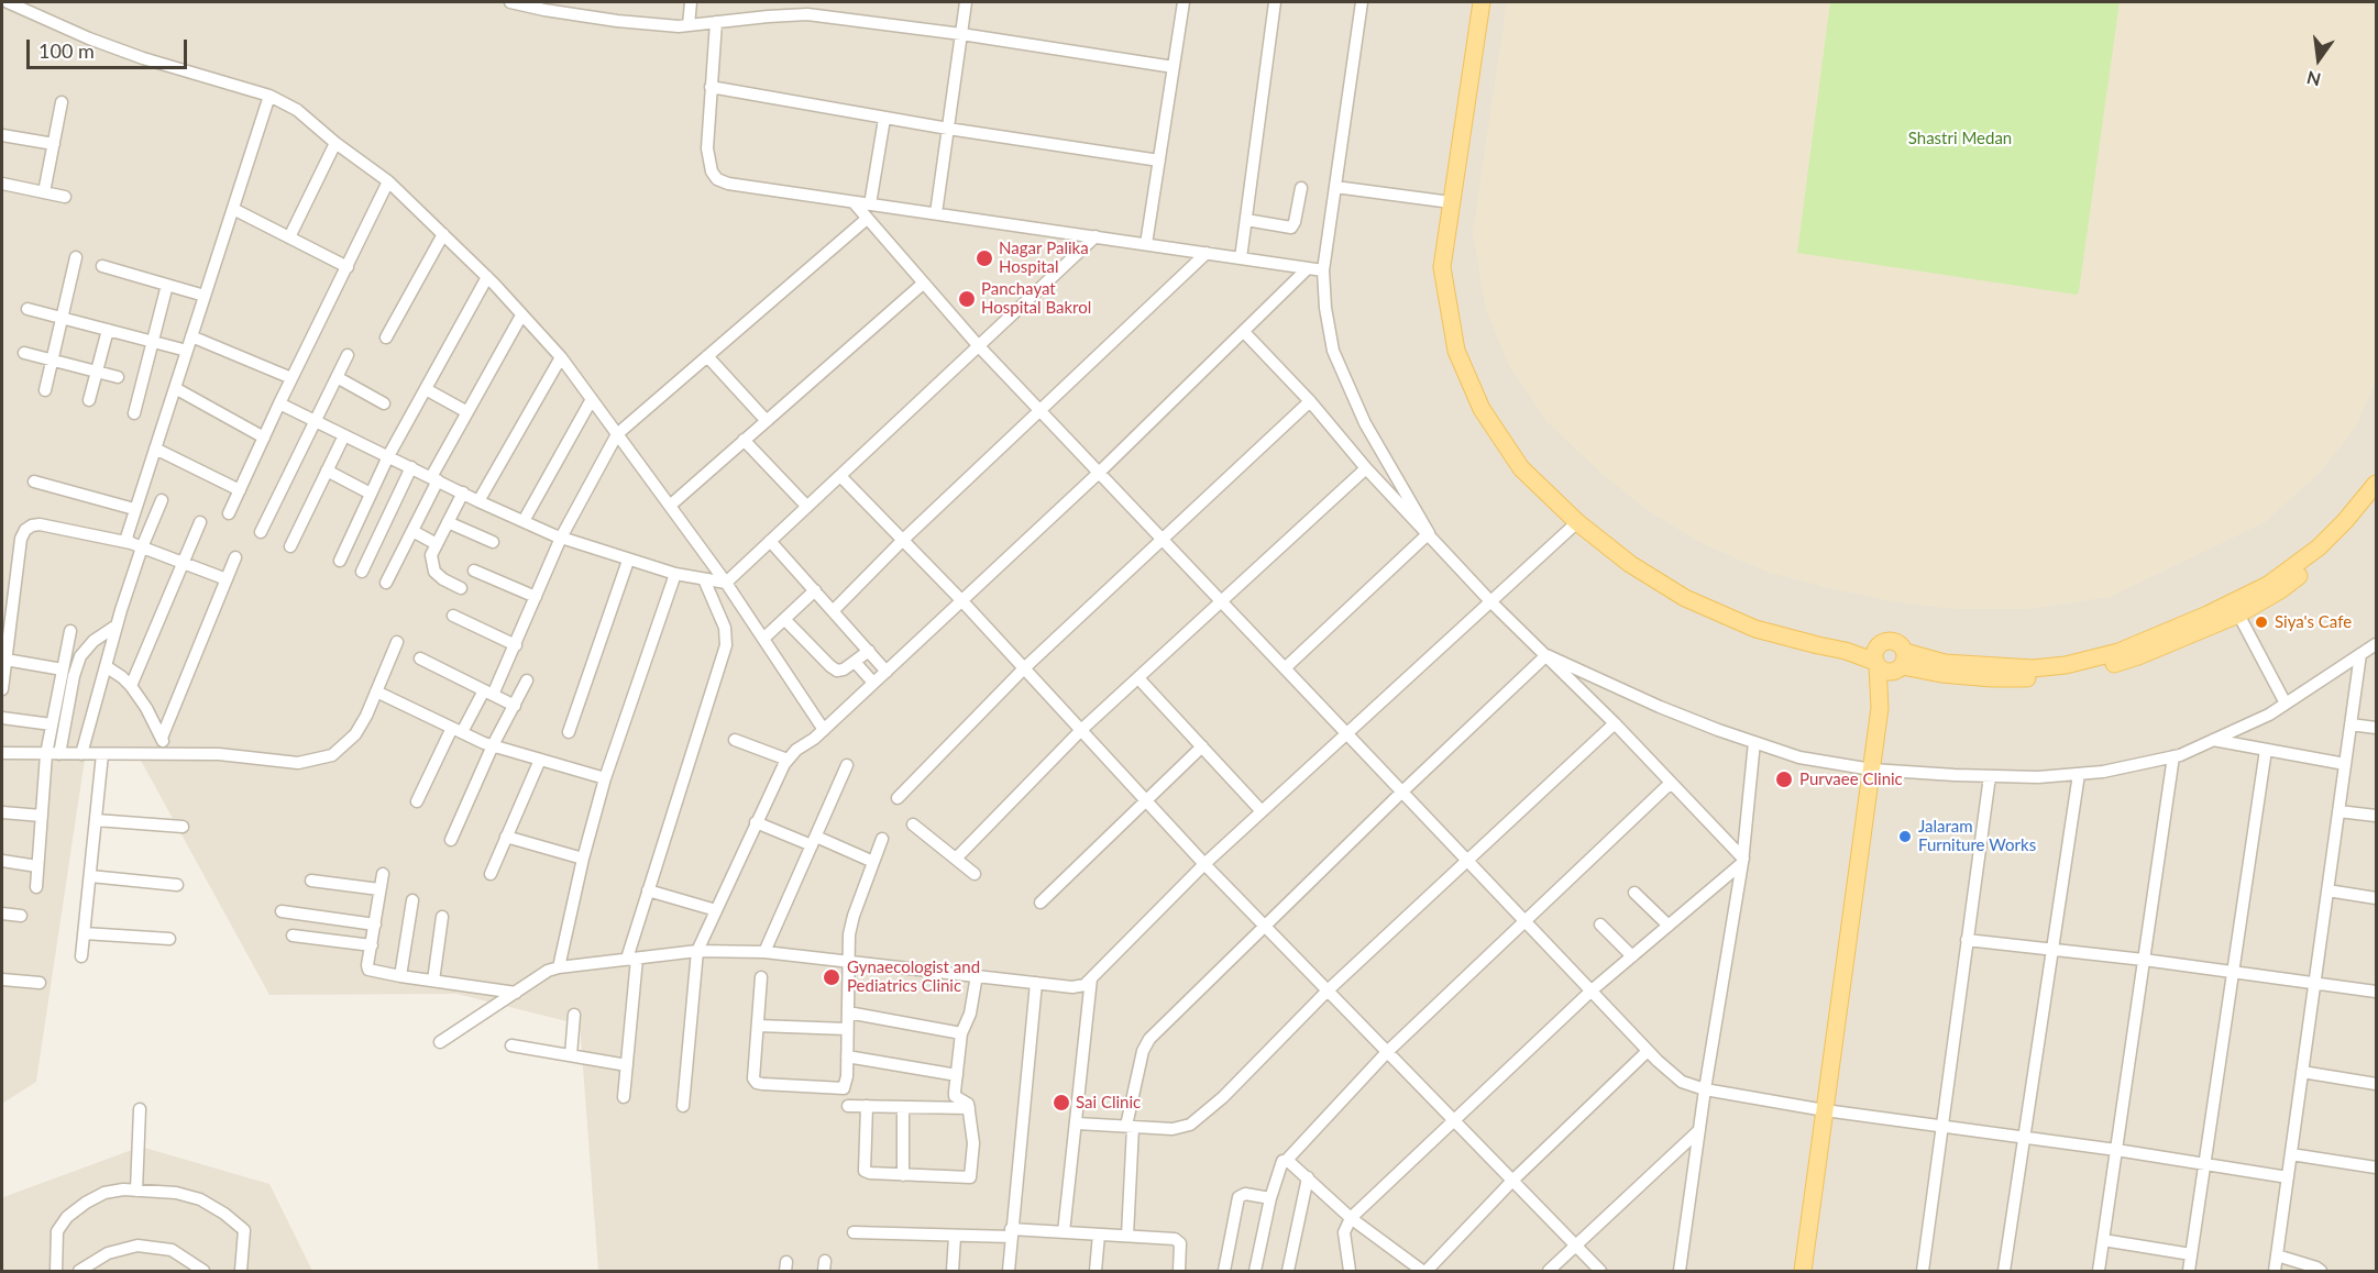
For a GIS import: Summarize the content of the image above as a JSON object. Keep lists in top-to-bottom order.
{
  "parks": ["Shastri Medan"],
  "places": [
    "Nagar Palika Hospital",
    "Panchayat Hospital Bakrol",
    "Siya's Cafe",
    "Purvaee Clinic",
    "Jalaram Furniture Works",
    "Gynaecologist and Pediatrics Clinic",
    "Sai Clinic"
  ],
  "scale_bar": "100 m",
  "north": "bottom"
}
